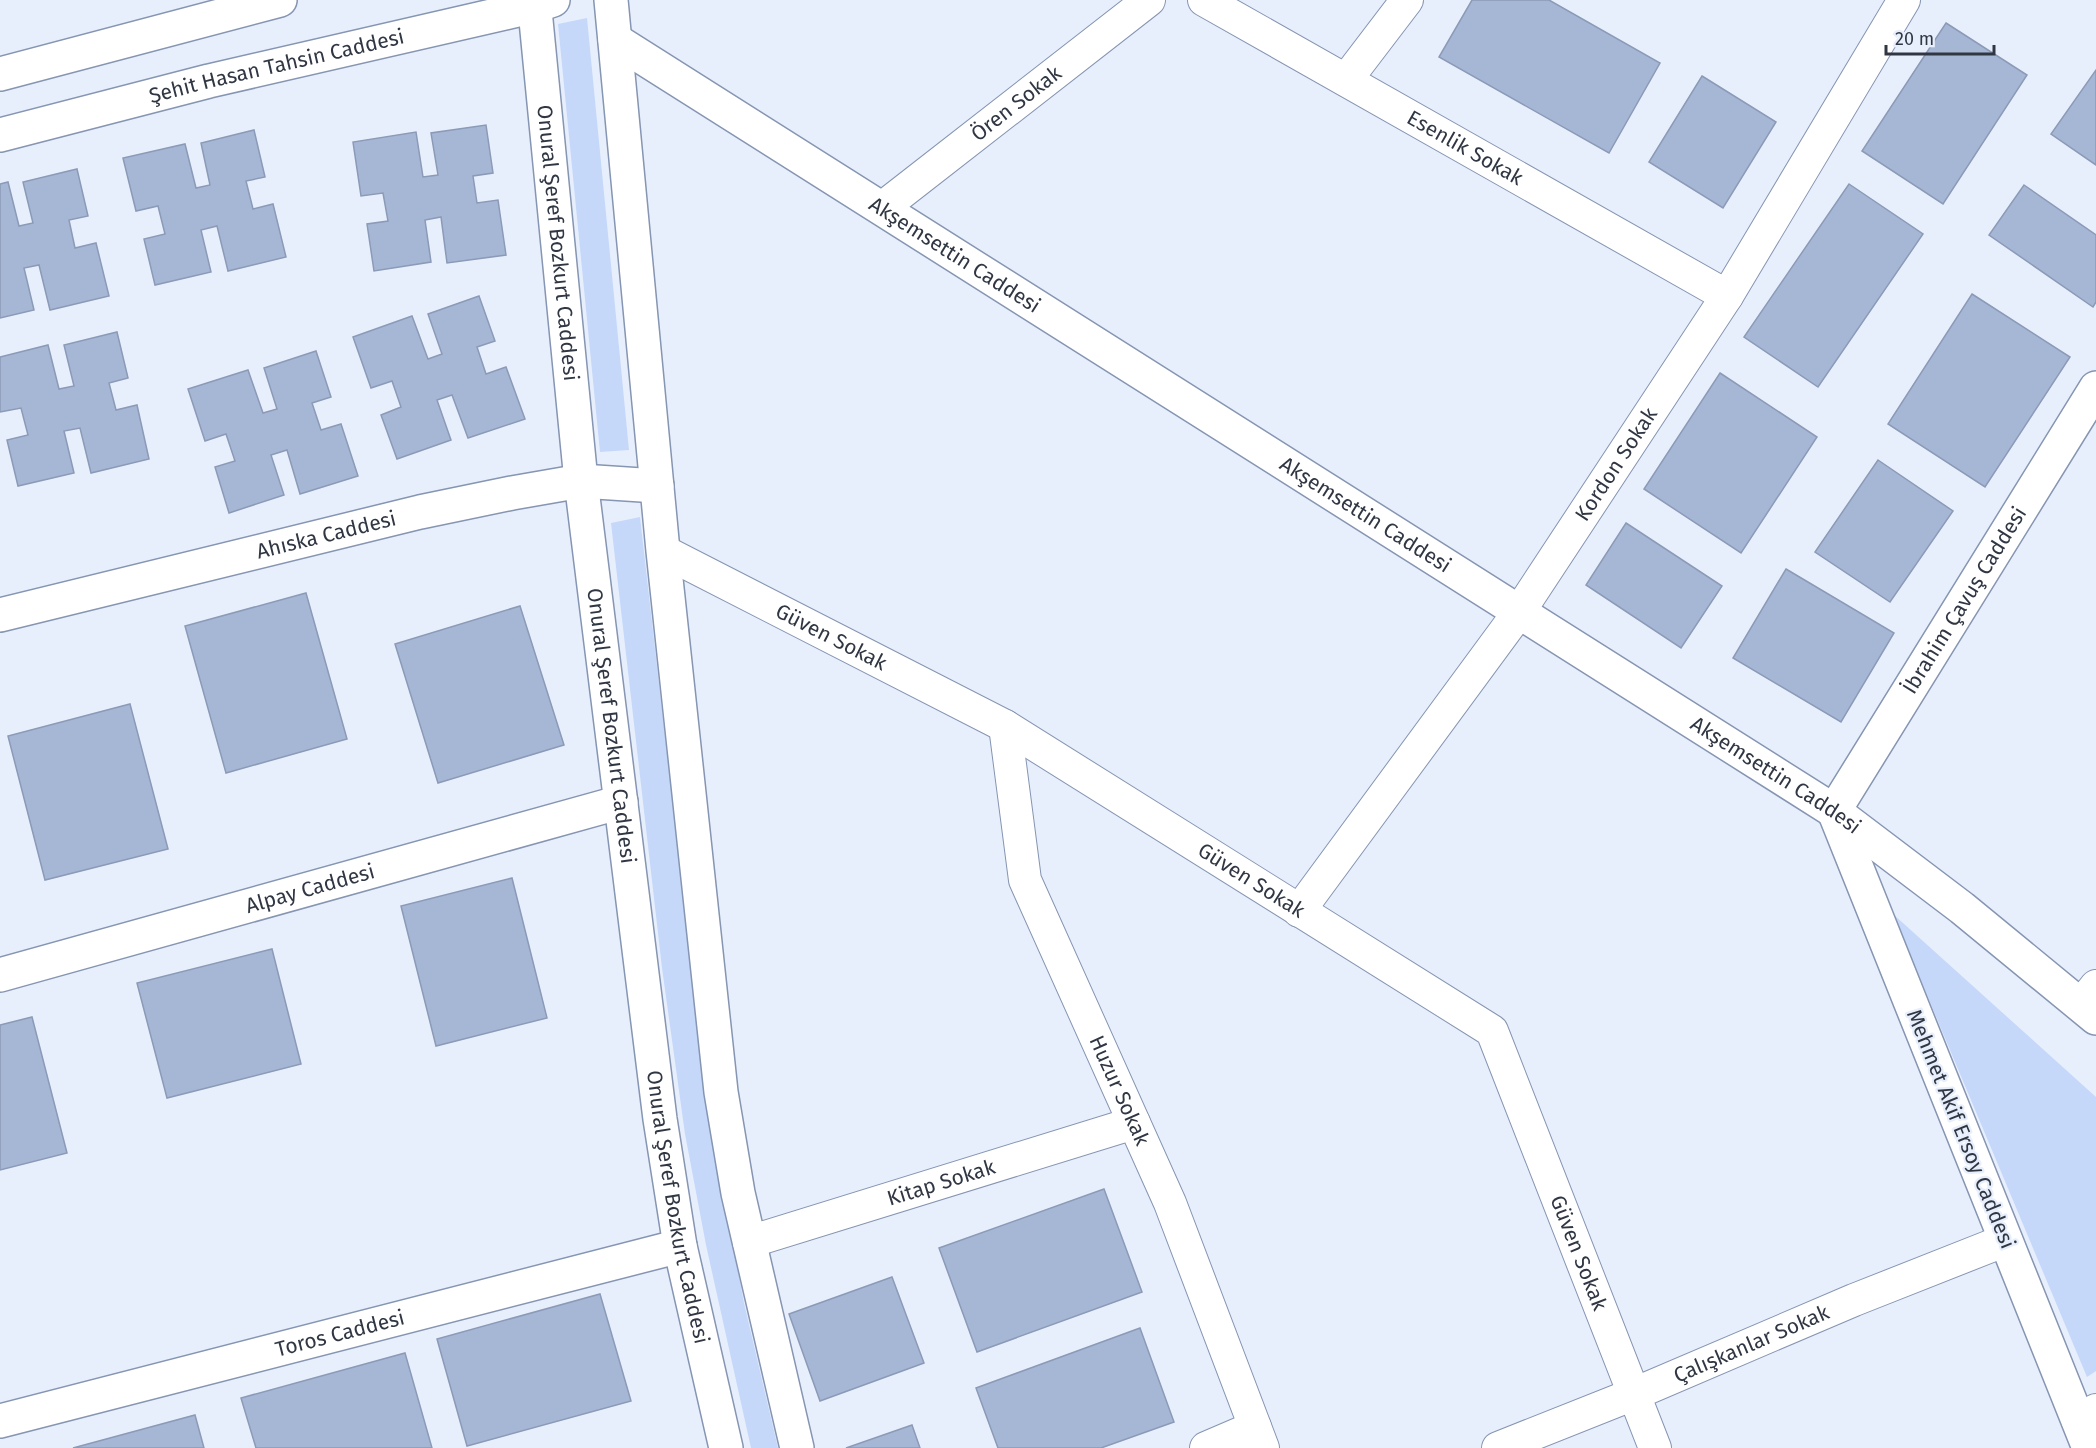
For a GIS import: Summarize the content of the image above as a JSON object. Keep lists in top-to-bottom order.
{
  "streets": {
    "street": [
      "Şehit Hasan Tahsin Caddesi",
      "Ören Sokak",
      "Esenlik Sokak",
      "Onural Şeref Bozkurt Caddesi",
      "Akşemsettin Caddesi",
      "Kordon Sokak",
      "Ahıska Caddesi",
      "İbrahim Çavuş Caddesi",
      "Güven Sokak",
      "Alpay Caddesi",
      "Huzur Sokak",
      "Mehmet Akif Ersoy Caddesi",
      "Kitap Sokak",
      "Toros Caddesi",
      "Çalışkanlar Sokak"
    ]
  },
  "crossings": [
    ["Şehit Hasan Tahsin Caddesi", "Onural Şeref Bozkurt Caddesi"],
    ["Ören Sokak", "Akşemsettin Caddesi"],
    ["Esenlik Sokak", "Kordon Sokak"],
    ["Onural Şeref Bozkurt Caddesi", "Ahıska Caddesi"],
    ["Onural Şeref Bozkurt Caddesi", "Alpay Caddesi"],
    ["Onural Şeref Bozkurt Caddesi", "Toros Caddesi"],
    ["Akşemsettin Caddesi", "Kordon Sokak"],
    ["Akşemsettin Caddesi", "İbrahim Çavuş Caddesi"],
    ["Akşemsettin Caddesi", "Mehmet Akif Ersoy Caddesi"],
    ["Kordon Sokak", "Güven Sokak"],
    ["İbrahim Çavuş Caddesi", "Mehmet Akif Ersoy Caddesi"],
    ["Güven Sokak", "Huzur Sokak"],
    ["Güven Sokak", "Çalışkanlar Sokak"],
    ["Huzur Sokak", "Kitap Sokak"],
    ["Mehmet Akif Ersoy Caddesi", "Çalışkanlar Sokak"]
  ],
  "scale_bar": "20 m"
}
